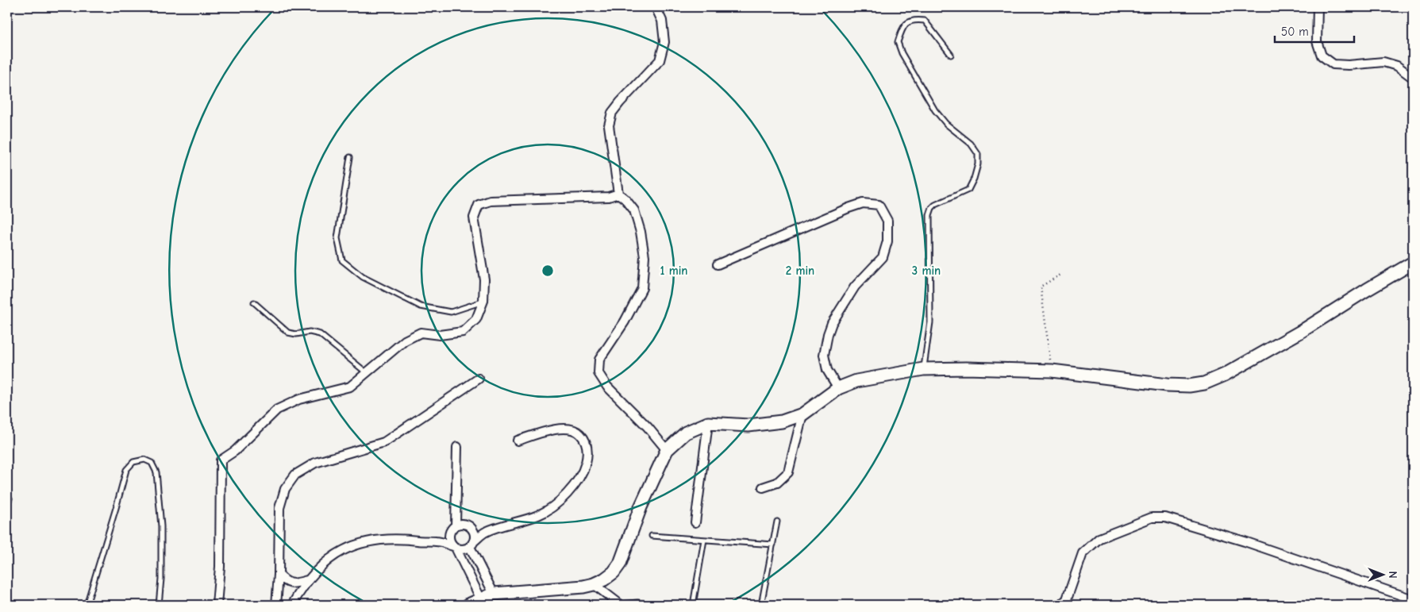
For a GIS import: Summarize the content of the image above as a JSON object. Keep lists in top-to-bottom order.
{
  "scale_bar": "50 m",
  "north": "right",
  "rings": ["1 min", "2 min", "3 min"]
}
